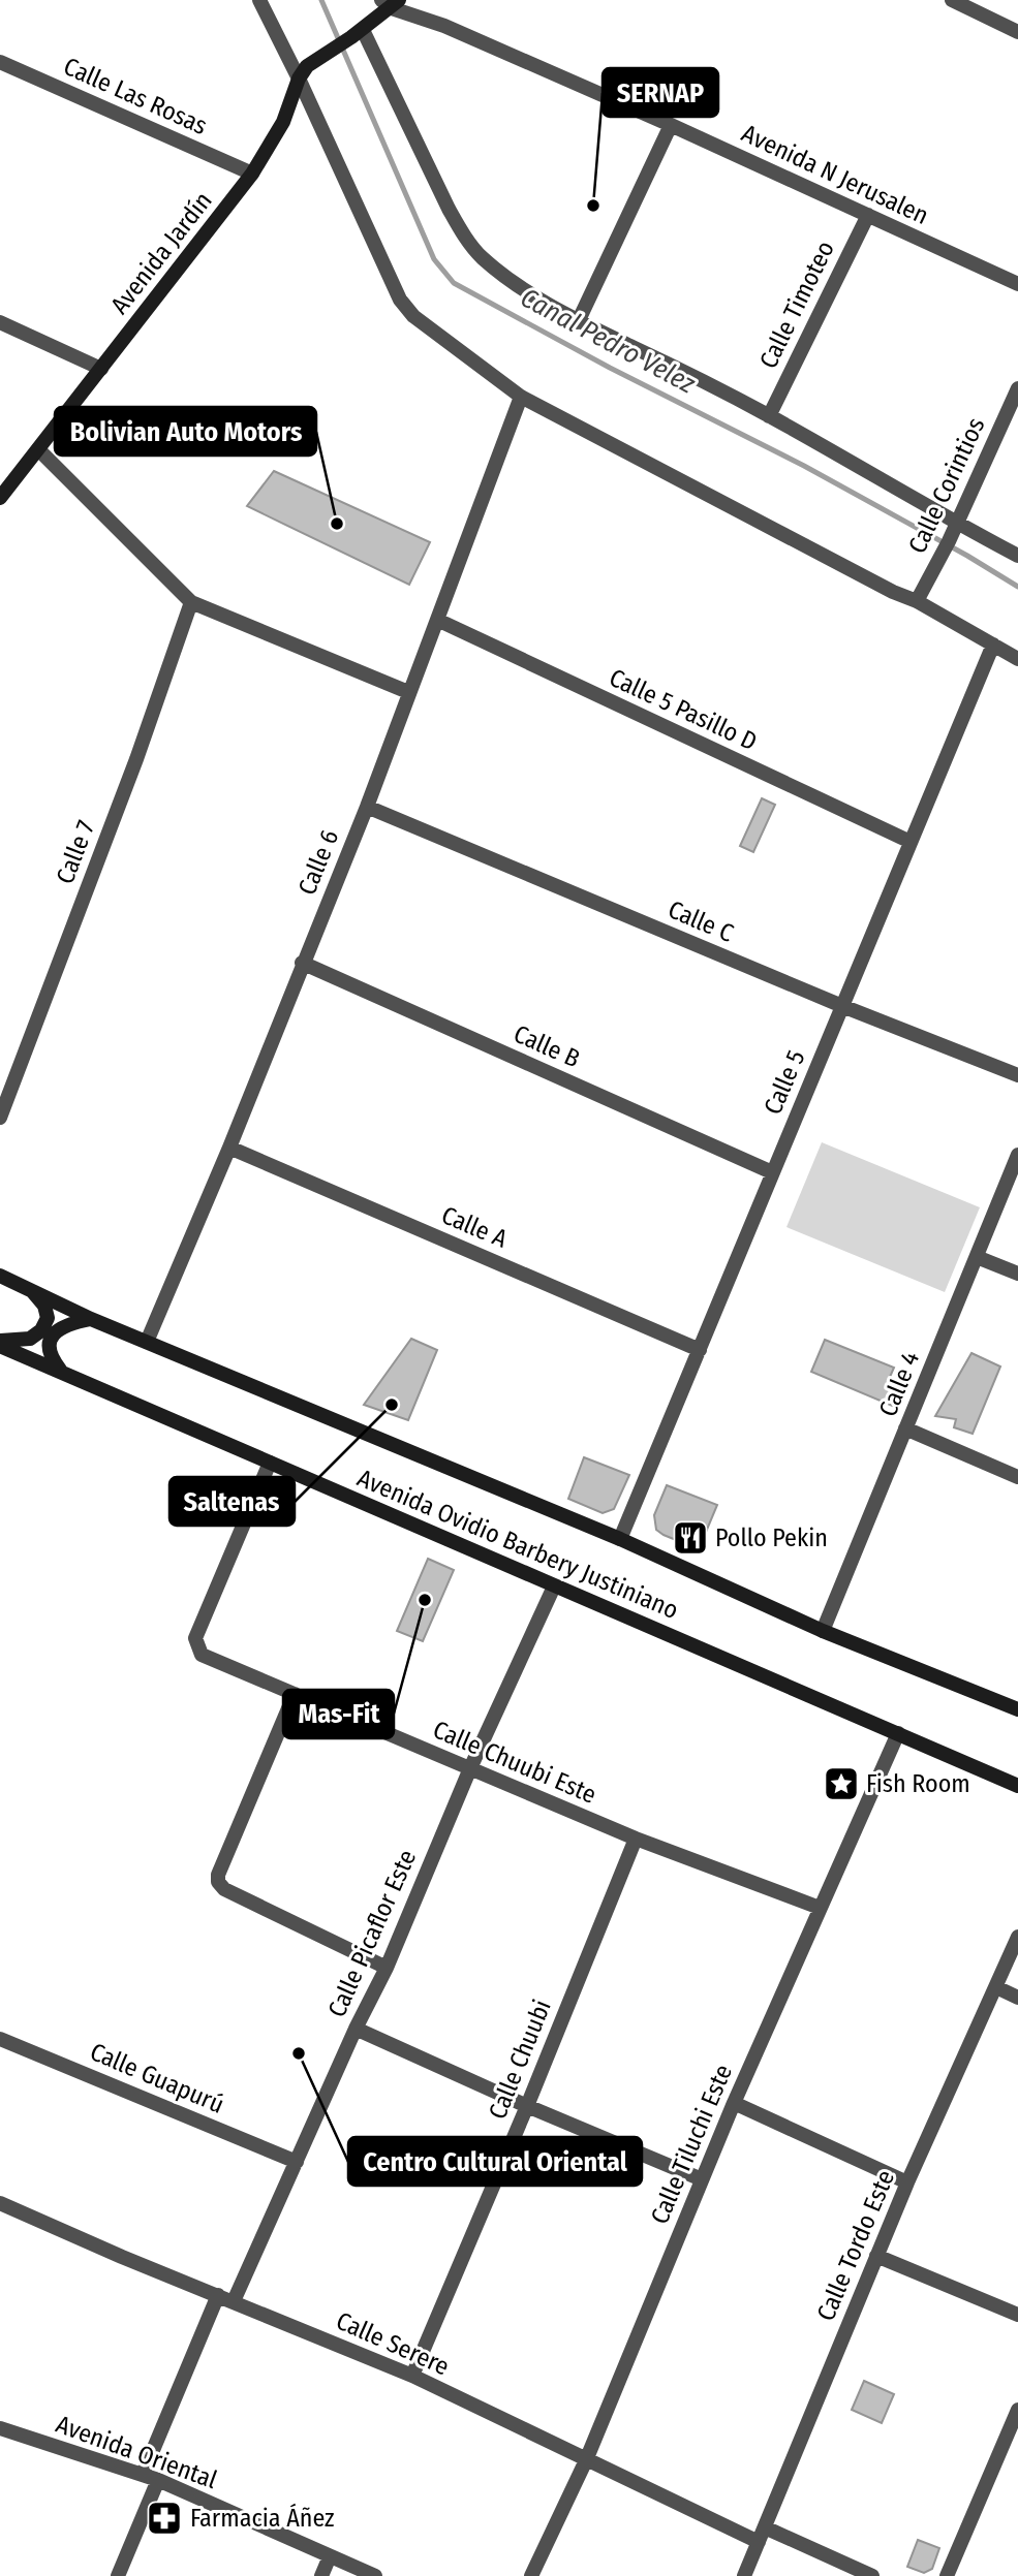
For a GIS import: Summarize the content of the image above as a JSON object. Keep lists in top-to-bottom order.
{
  "streets": {
    "main road": ["Avenida Jardín", "Avenida Ovidio Barbery Justiniano"],
    "street": [
      "Calle Las Rosas",
      "Avenida N Jerusalen",
      "Calle Timoteo",
      "Calle Corintios",
      "Calle 5 Pasillo D",
      "Calle 7",
      "Calle 6",
      "Calle C",
      "Calle B",
      "Calle 5",
      "Calle A",
      "Calle 4",
      "Calle Chuubi Este",
      "Calle Picaflor Este",
      "Calle Chuubi",
      "Calle Guapurú",
      "Calle Tiluchi Este",
      "Calle Tordo Este",
      "Calle Serere",
      "Avenida Oriental"
    ]
  },
  "crossings": [
    ["Calle Las Rosas", "Avenida Jardín"],
    ["Avenida N Jerusalen", "Calle Timoteo"],
    ["Calle 5 Pasillo D", "Calle 6"],
    ["Calle 5 Pasillo D", "Calle 5"],
    ["Calle 6", "Calle C"],
    ["Calle 6", "Calle B"],
    ["Calle 6", "Calle A"],
    ["Calle 6", "Avenida Ovidio Barbery Justiniano"],
    ["Calle C", "Calle 5"],
    ["Calle B", "Calle 5"],
    ["Calle 5", "Calle A"],
    ["Calle 5", "Avenida Ovidio Barbery Justiniano"],
    ["Calle 4", "Avenida Ovidio Barbery Justiniano"],
    ["Avenida Ovidio Barbery Justiniano", "Calle Chuubi Este"],
    ["Avenida Ovidio Barbery Justiniano", "Calle Picaflor Este"],
    ["Avenida Ovidio Barbery Justiniano", "Calle Tiluchi Este"],
    ["Calle Chuubi Este", "Calle Picaflor Este"],
    ["Calle Chuubi Este", "Calle Chuubi"],
    ["Calle Chuubi Este", "Calle Tiluchi Este"],
    ["Calle Picaflor Este", "Calle Guapurú"],
    ["Calle Picaflor Este", "Calle Serere"],
    ["Calle Chuubi", "Calle Serere"],
    ["Calle Tiluchi Este", "Calle Serere"],
    ["Calle Tordo Este", "Calle Serere"]
  ],
  "water": ["Canal Pedro Velez"],
  "places": {
    "other": [
      "SERNAP",
      "Bolivian Auto Motors",
      "Saltenas",
      "Mas-Fit",
      "Centro Cultural Oriental"
    ],
    "restaurant": ["Pollo Pekin"],
    "place": ["Fish Room"],
    "pharmacy": ["Farmacia Áñez"]
  }
}
